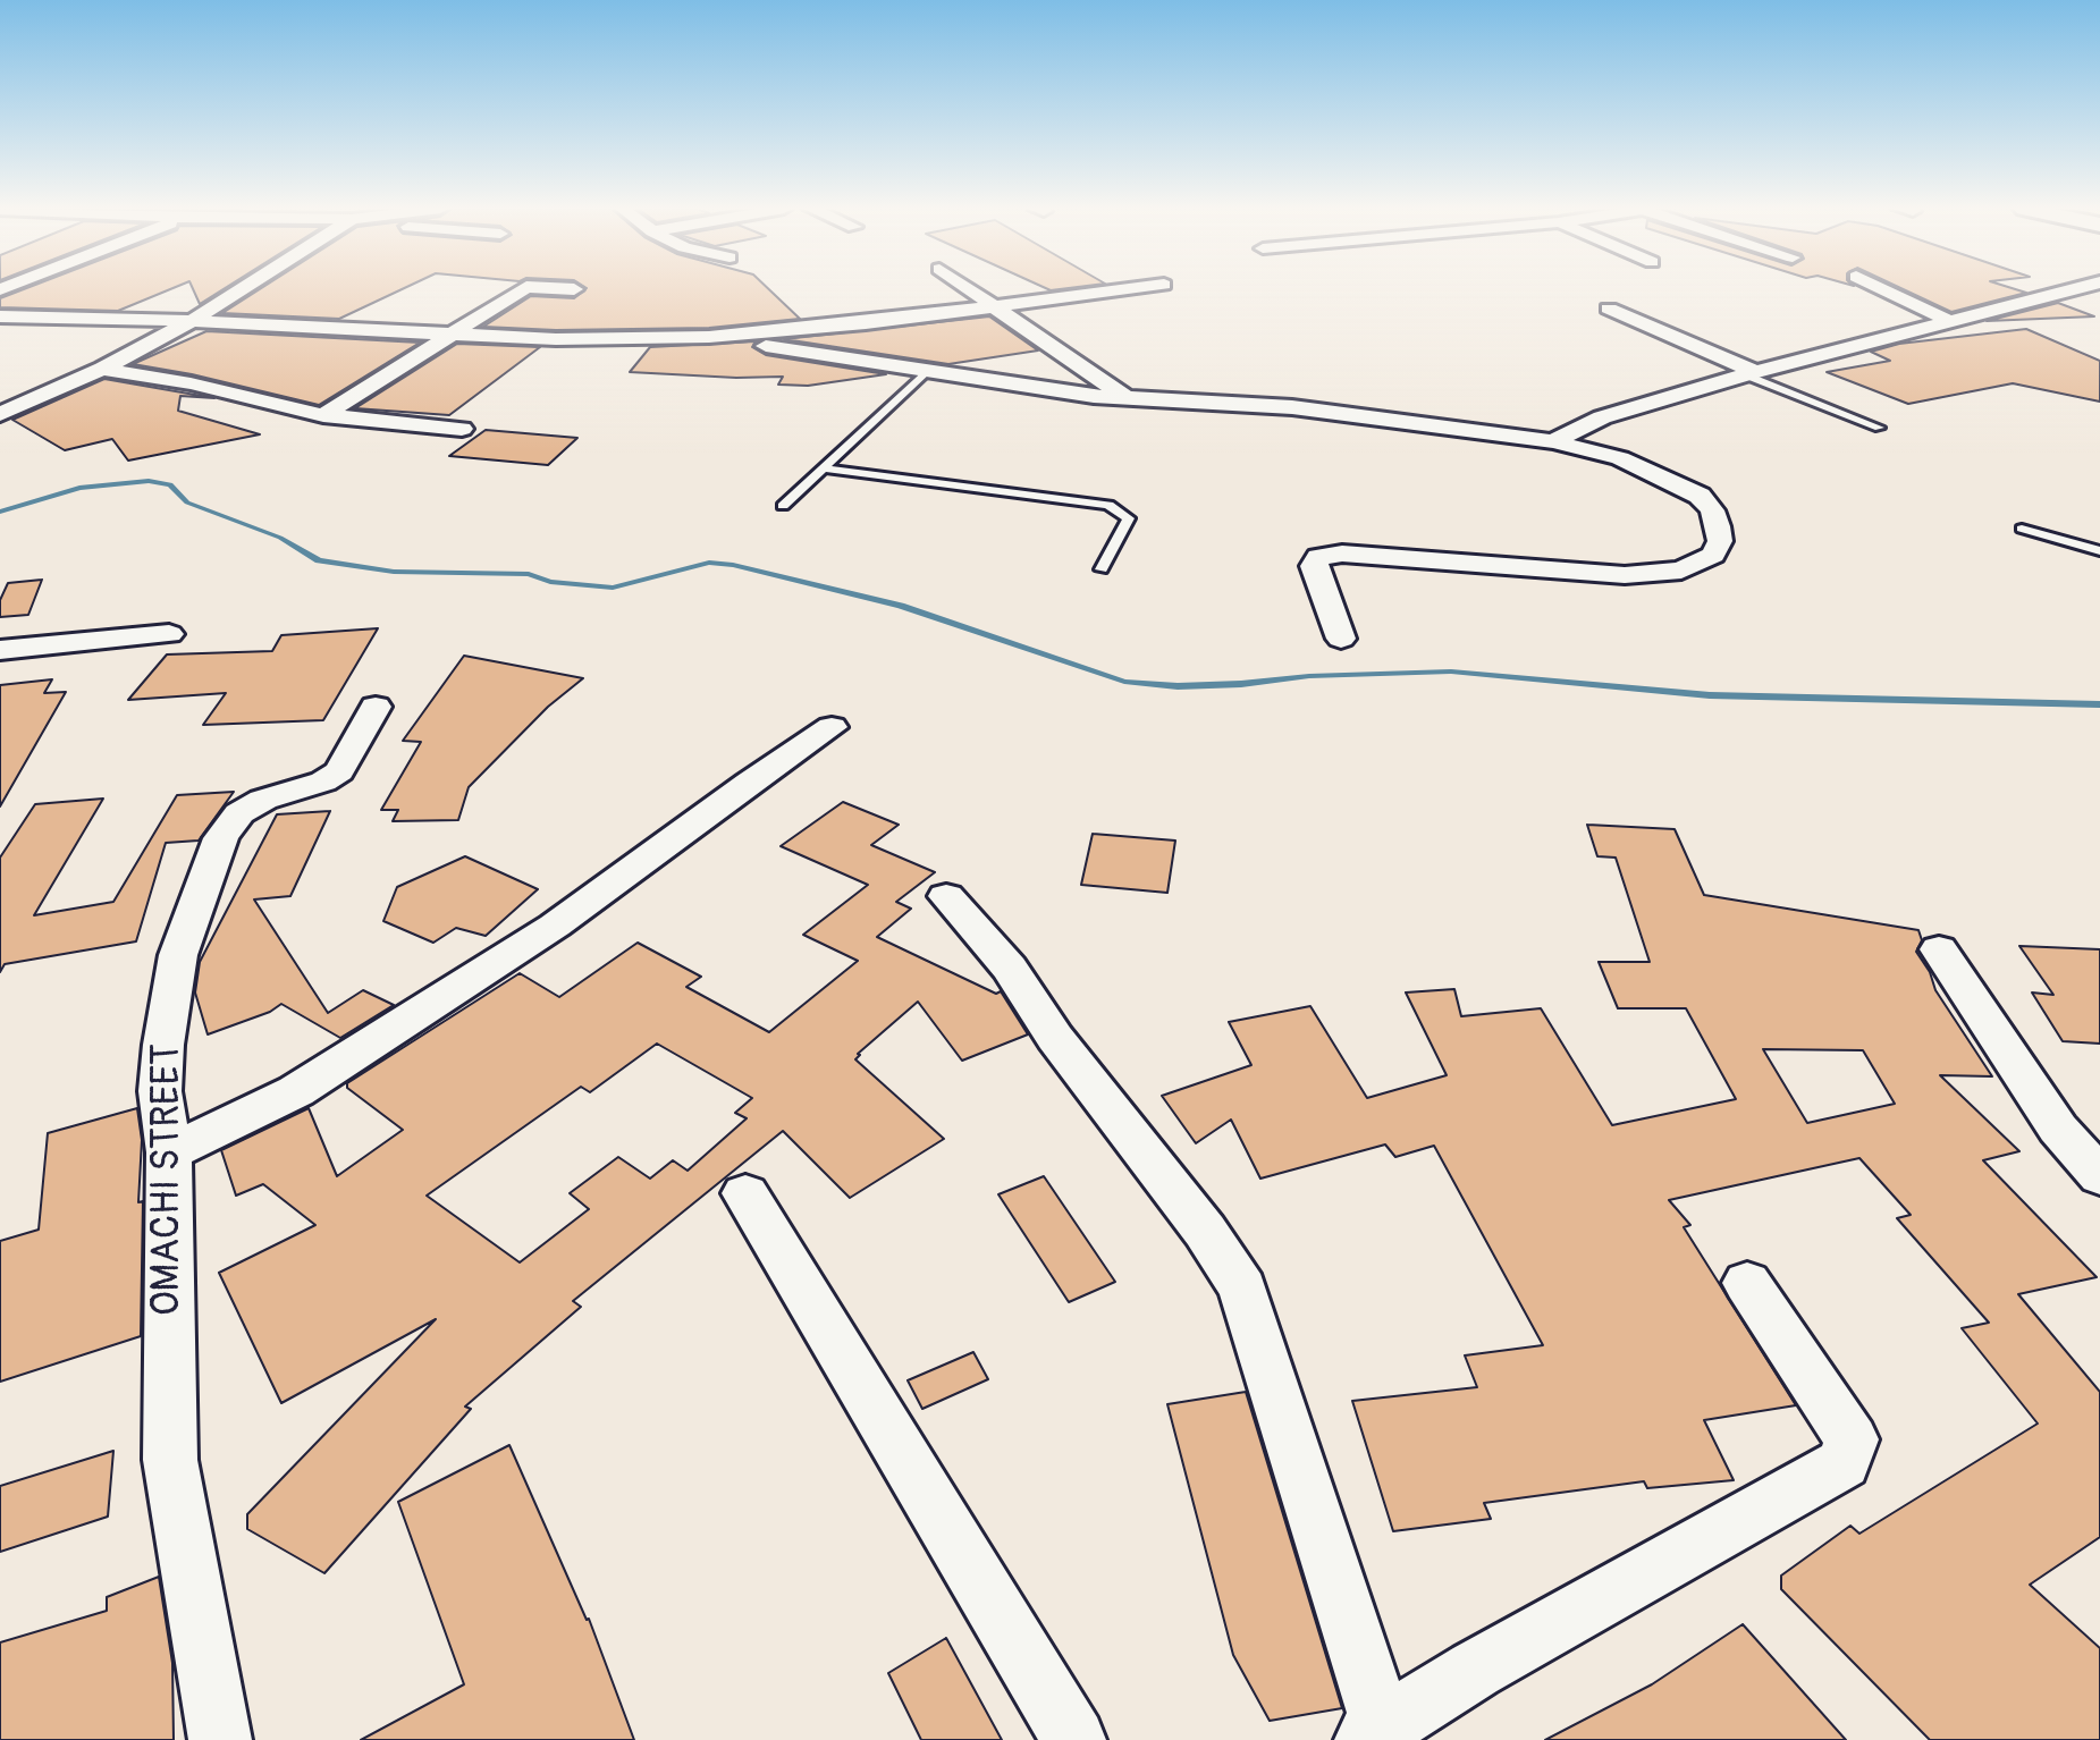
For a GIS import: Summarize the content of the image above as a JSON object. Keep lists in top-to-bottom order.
{
  "streets": {
    "street": ["OMACHI STREET"]
  }
}
